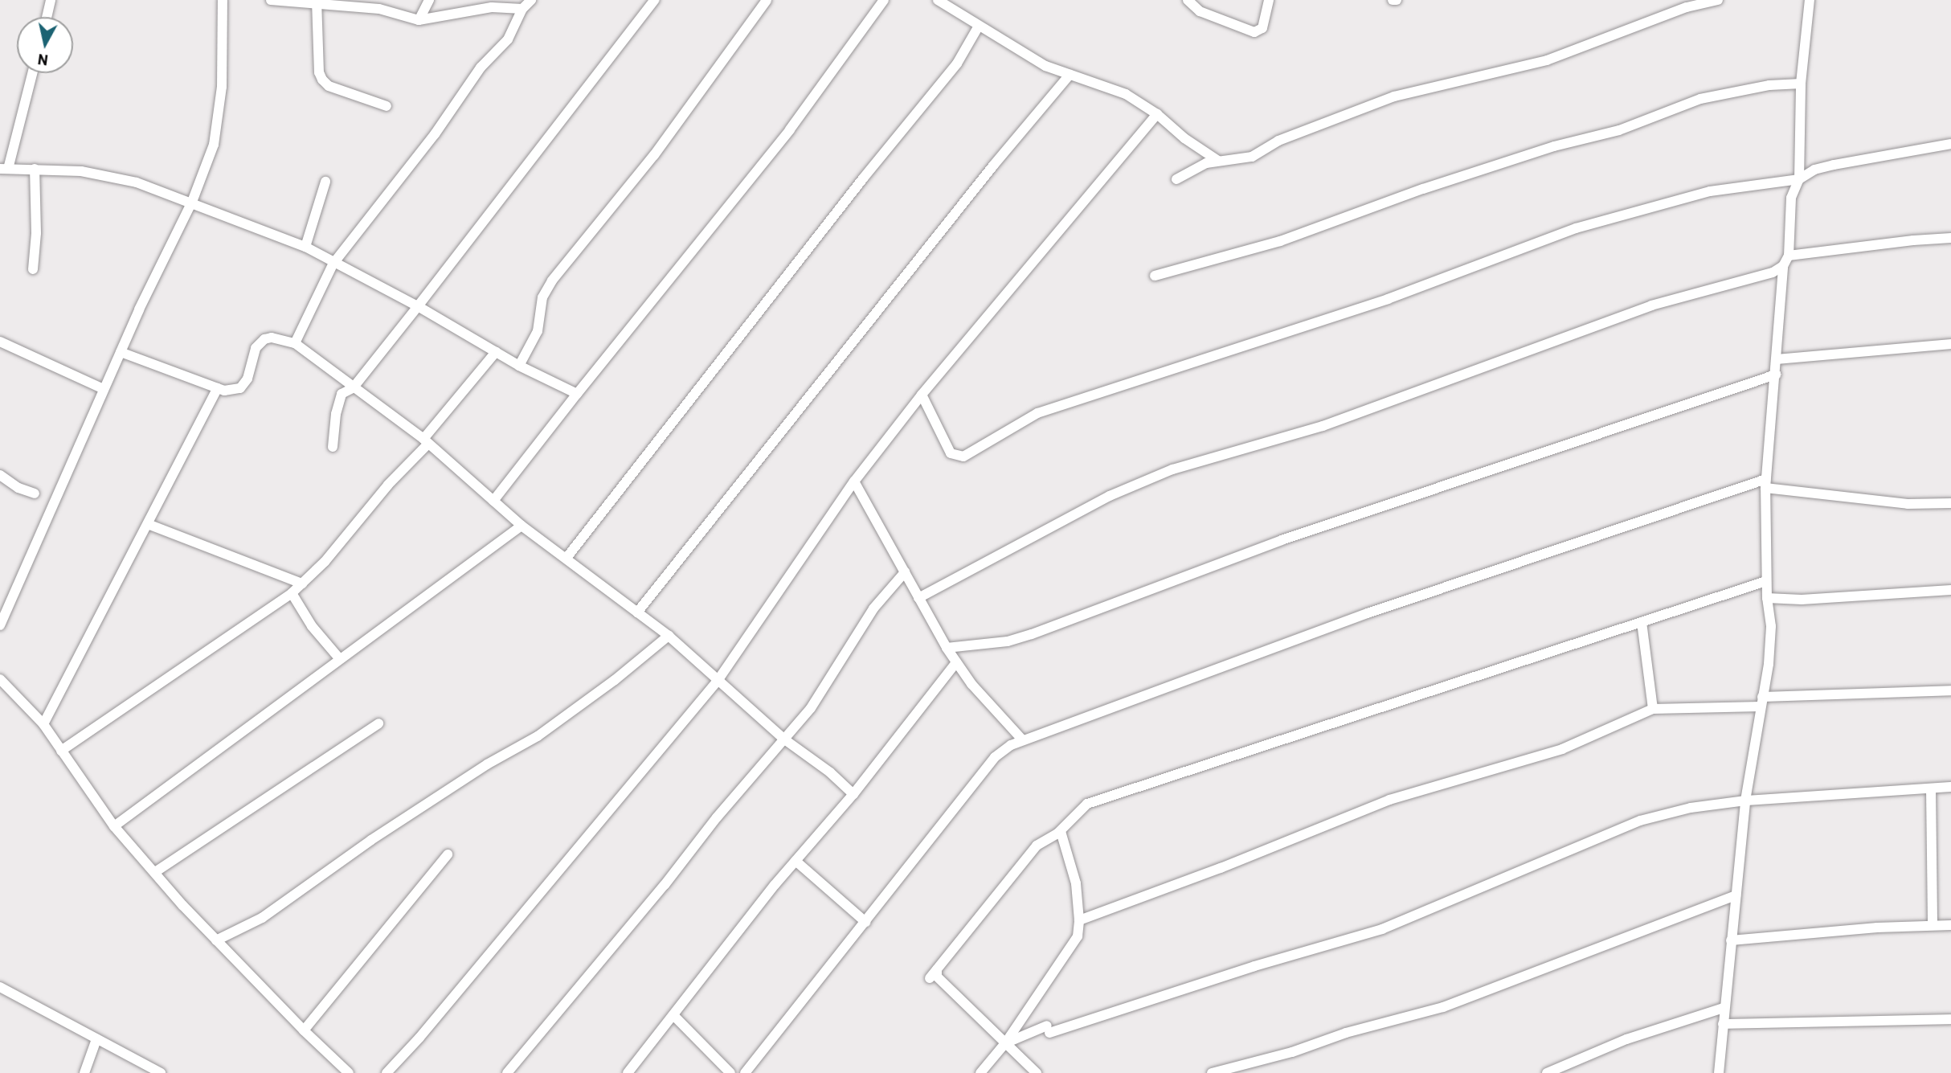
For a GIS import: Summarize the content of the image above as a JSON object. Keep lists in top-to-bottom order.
{
  "north": "bottom"
}
